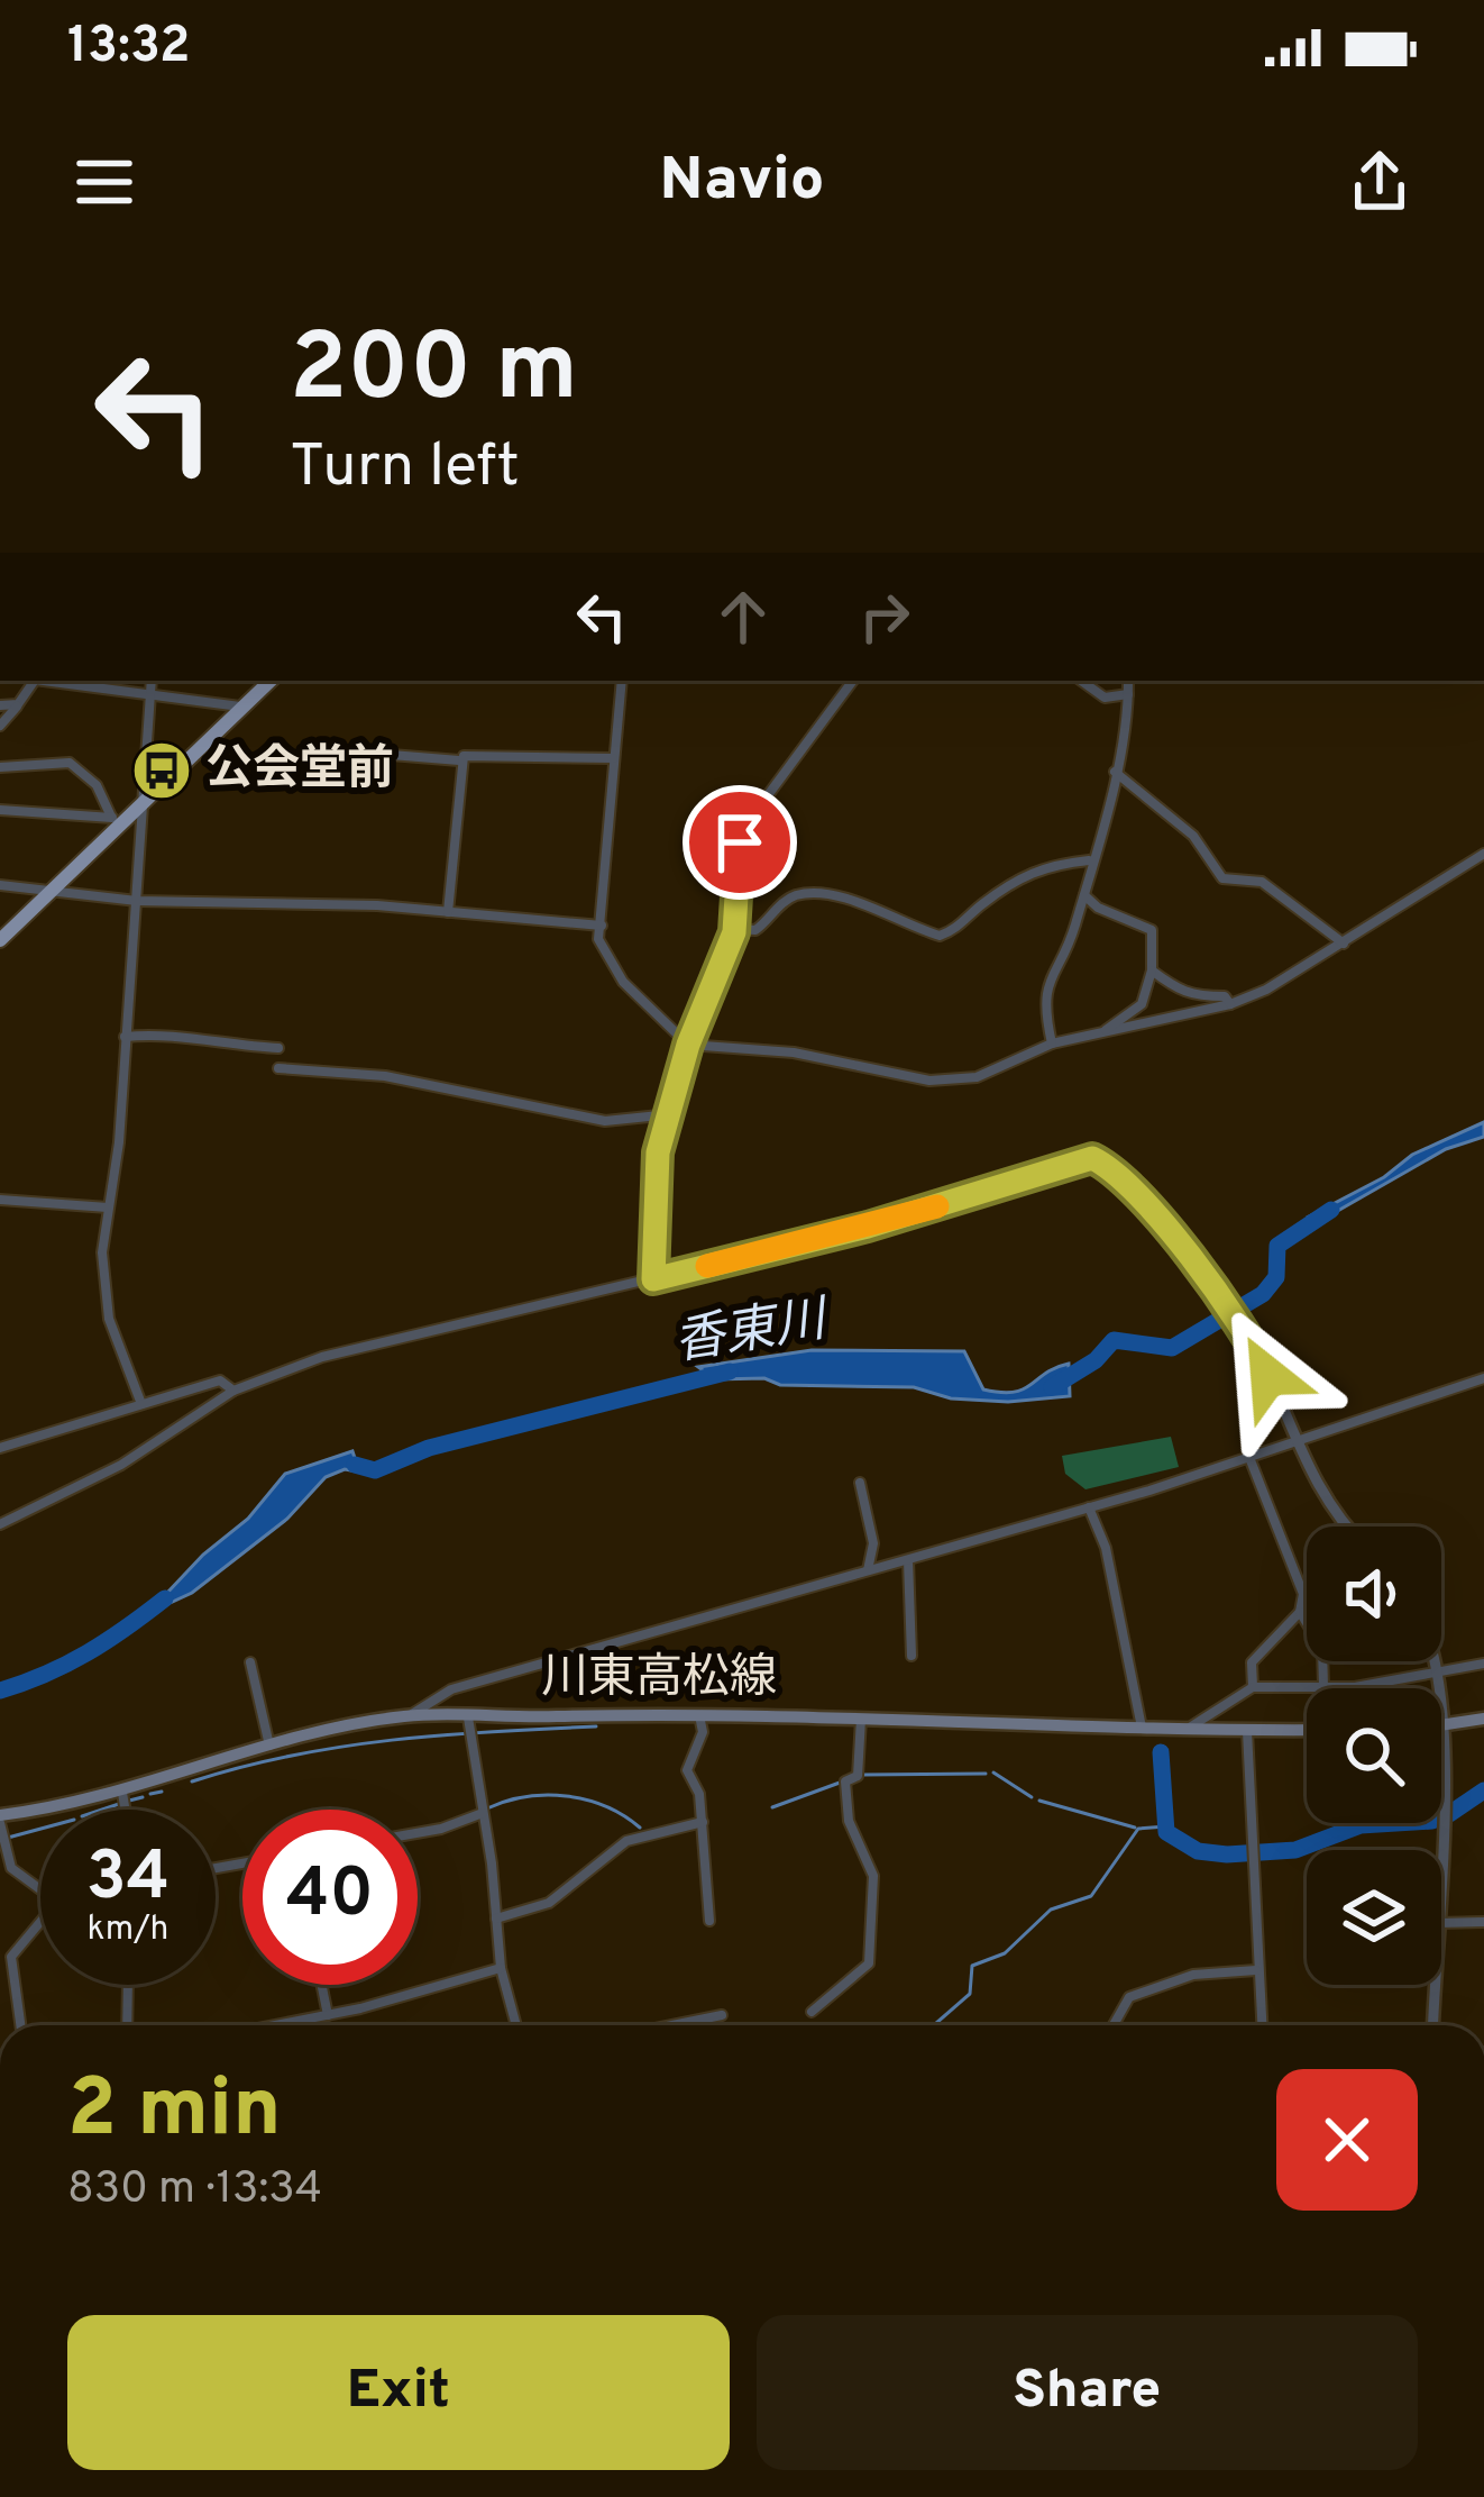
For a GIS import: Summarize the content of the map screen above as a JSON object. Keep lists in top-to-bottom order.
{
  "streets": {
    "main road": ["川東高松線"]
  },
  "water": ["香東川"],
  "places": {
    "bus stop": ["公会堂前"]
  },
  "page": {
    "status": "13:32",
    "header": "Navio",
    "turn": ["200 m", "Turn left"],
    "speed": "34 km/h",
    "limit": "40",
    "heading": ["2 min", "830 m · 13:34"],
    "buttons": ["Exit", "Share"]
  }
}
